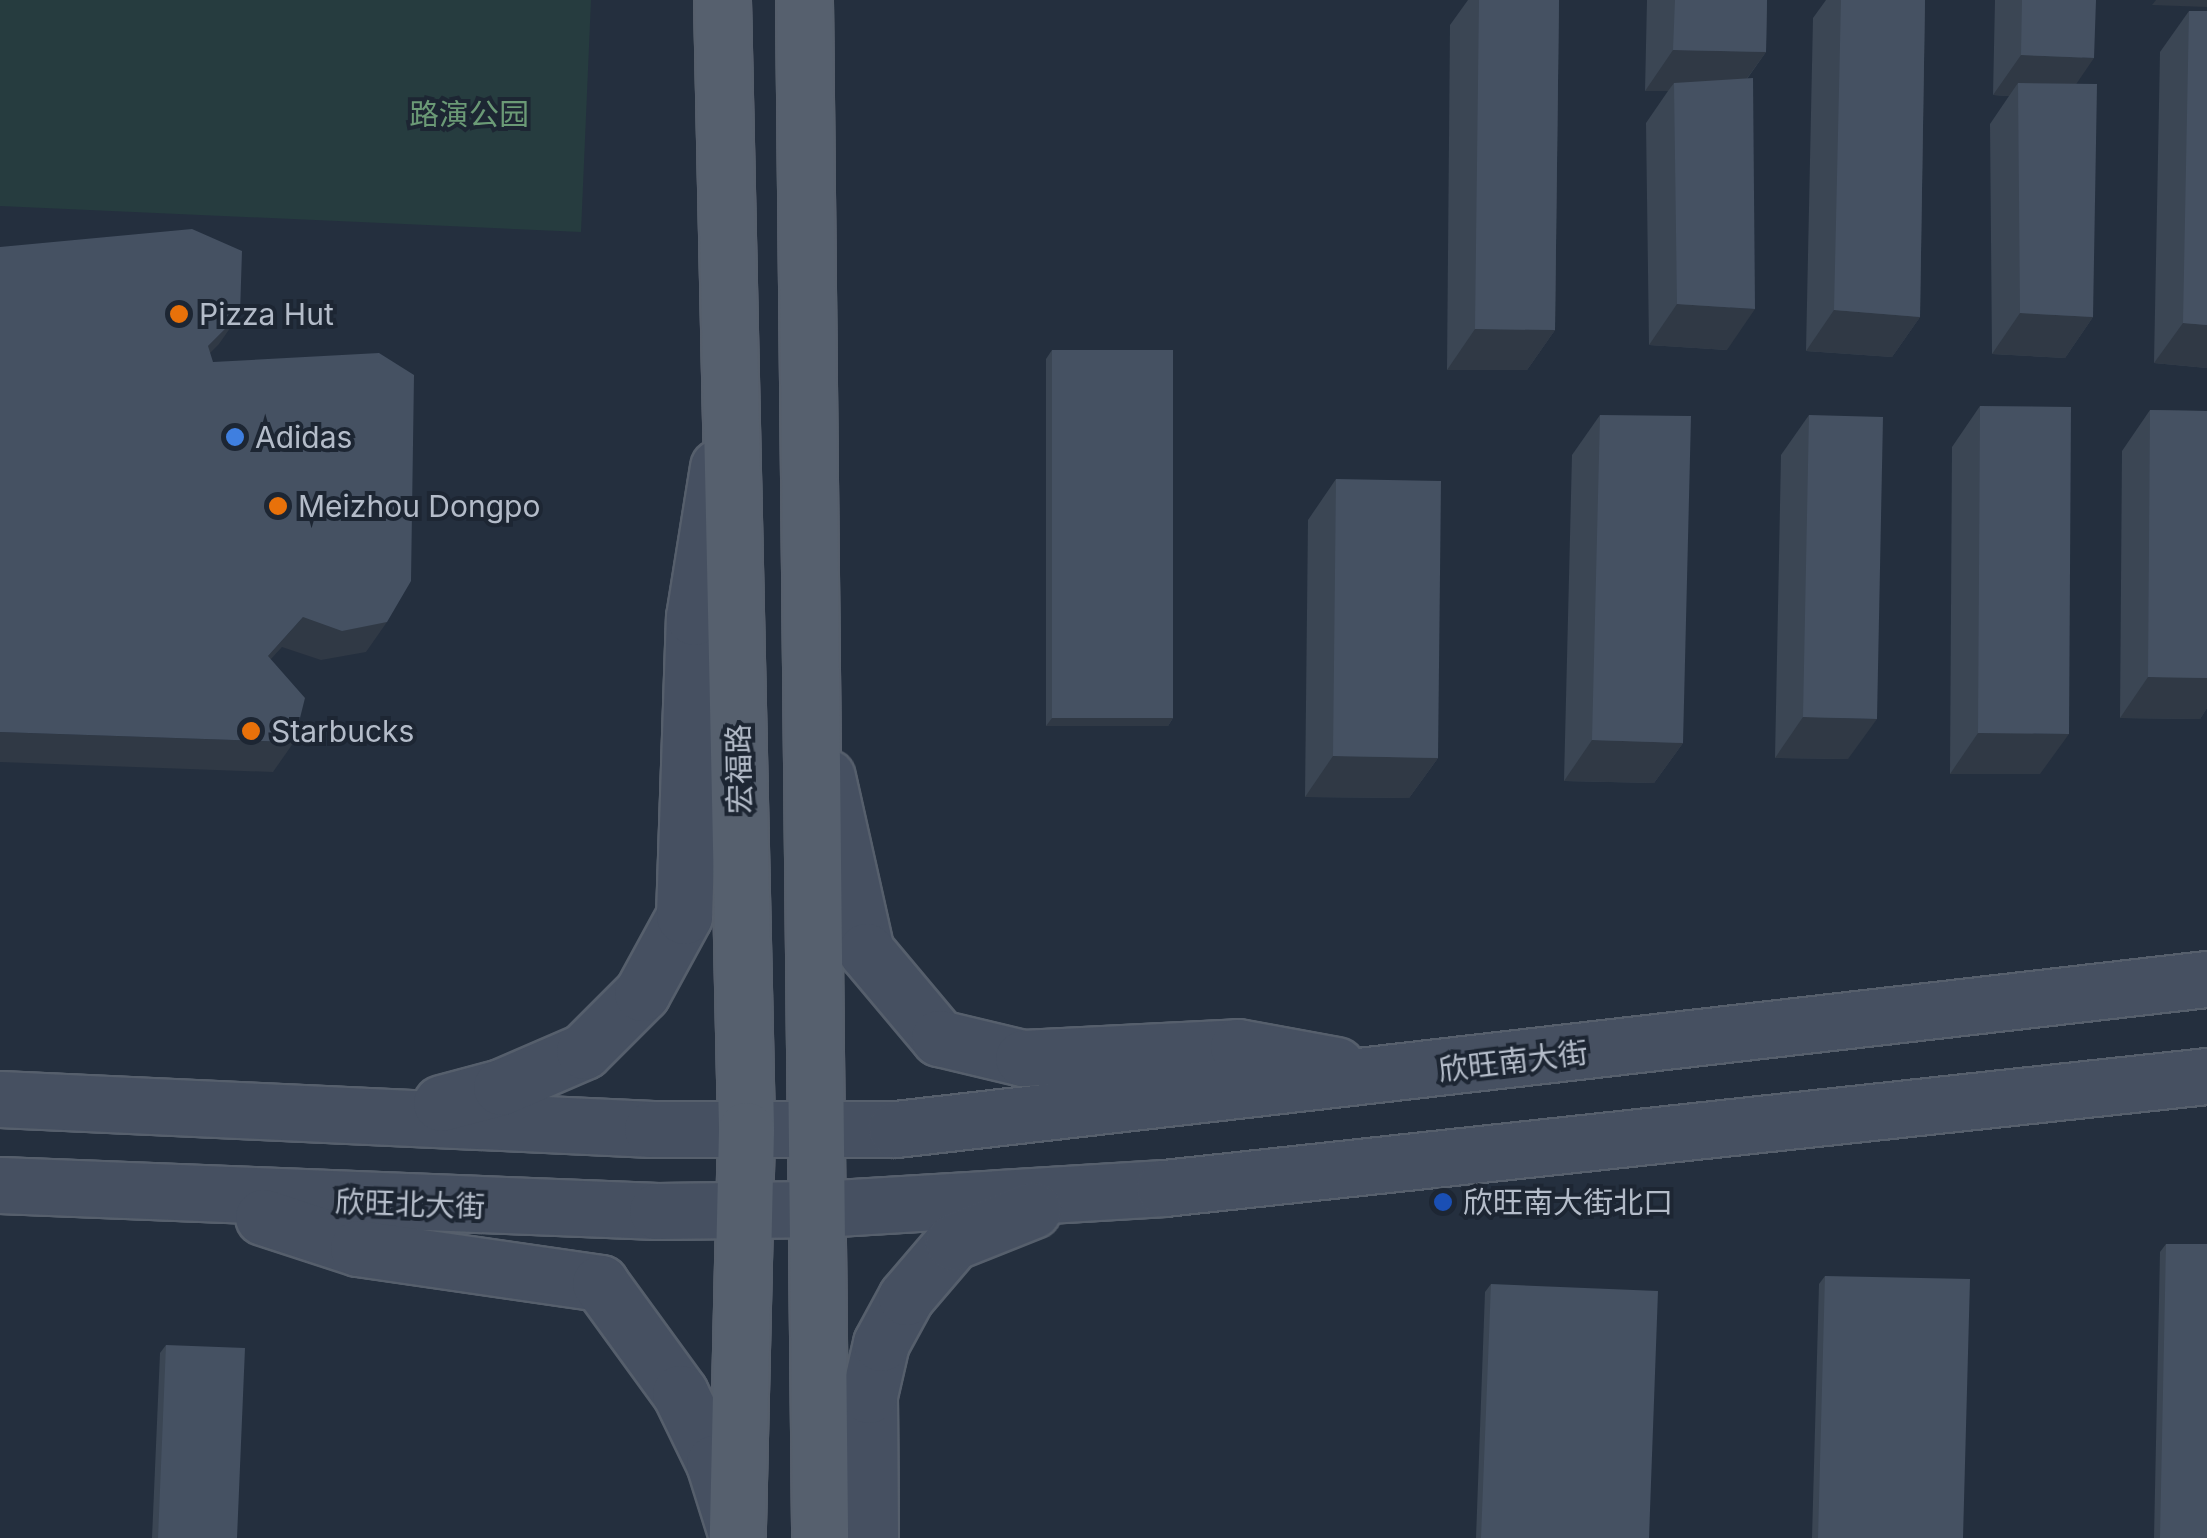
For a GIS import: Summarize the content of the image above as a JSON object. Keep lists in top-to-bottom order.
{
  "streets": {
    "main road": ["宏福路", "欣旺南大街", "欣旺北大街"]
  },
  "crossings": [
    ["宏福路", "欣旺北大街"]
  ],
  "parks": ["路演公园"],
  "places": [
    "Pizza Hut",
    "Adidas",
    "Meizhou Dongpo",
    "Starbucks",
    "欣旺南大街北口"
  ]
}
